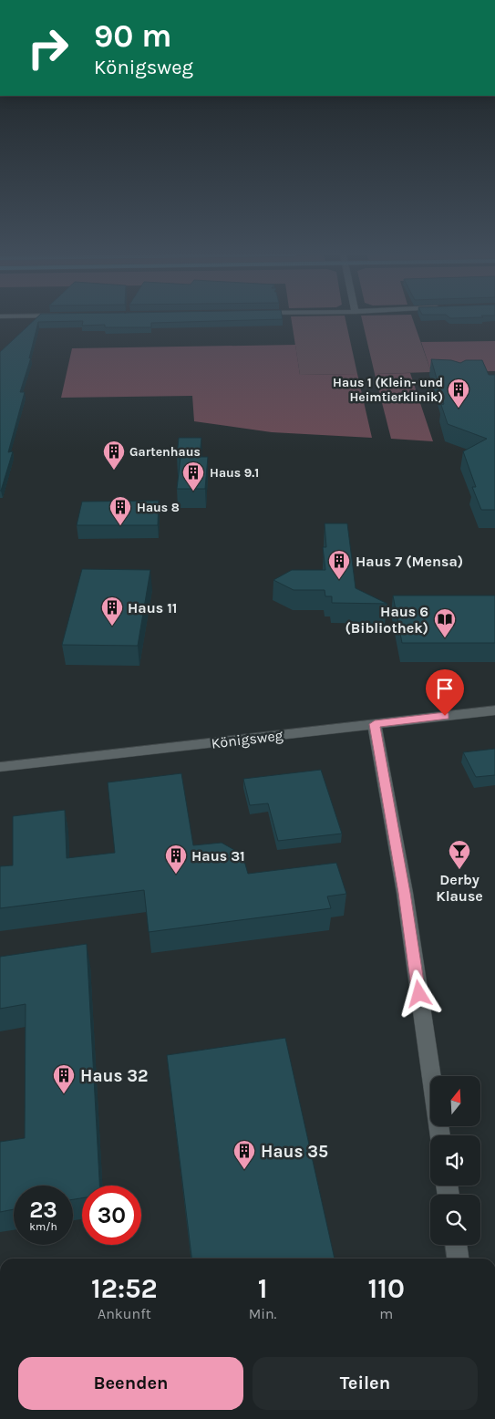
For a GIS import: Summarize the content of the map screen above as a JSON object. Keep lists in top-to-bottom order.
{
  "streets": {
    "street": ["Königsweg"]
  },
  "places": {
    "building": [
      "Haus 1 (Klein- und Heimtierklinik)",
      "Gartenhaus",
      "Haus 9.1",
      "Haus 8",
      "Haus 7 (Mensa)",
      "Haus 11",
      "Haus 31",
      "Haus 32",
      "Haus 35"
    ],
    "library": ["Haus 6 (Bibliothek)"],
    "bar": ["Derby Klause"]
  },
  "north": "top",
  "page": {
    "turn": ["90 m", "Königsweg"],
    "speed": "23 km/h",
    "limit": "30",
    "eta": [
      "12:52",
      "Ankunft",
      "1",
      "Min.",
      "110",
      "m"
    ],
    "buttons": ["Beenden", "Teilen"]
  }
}
